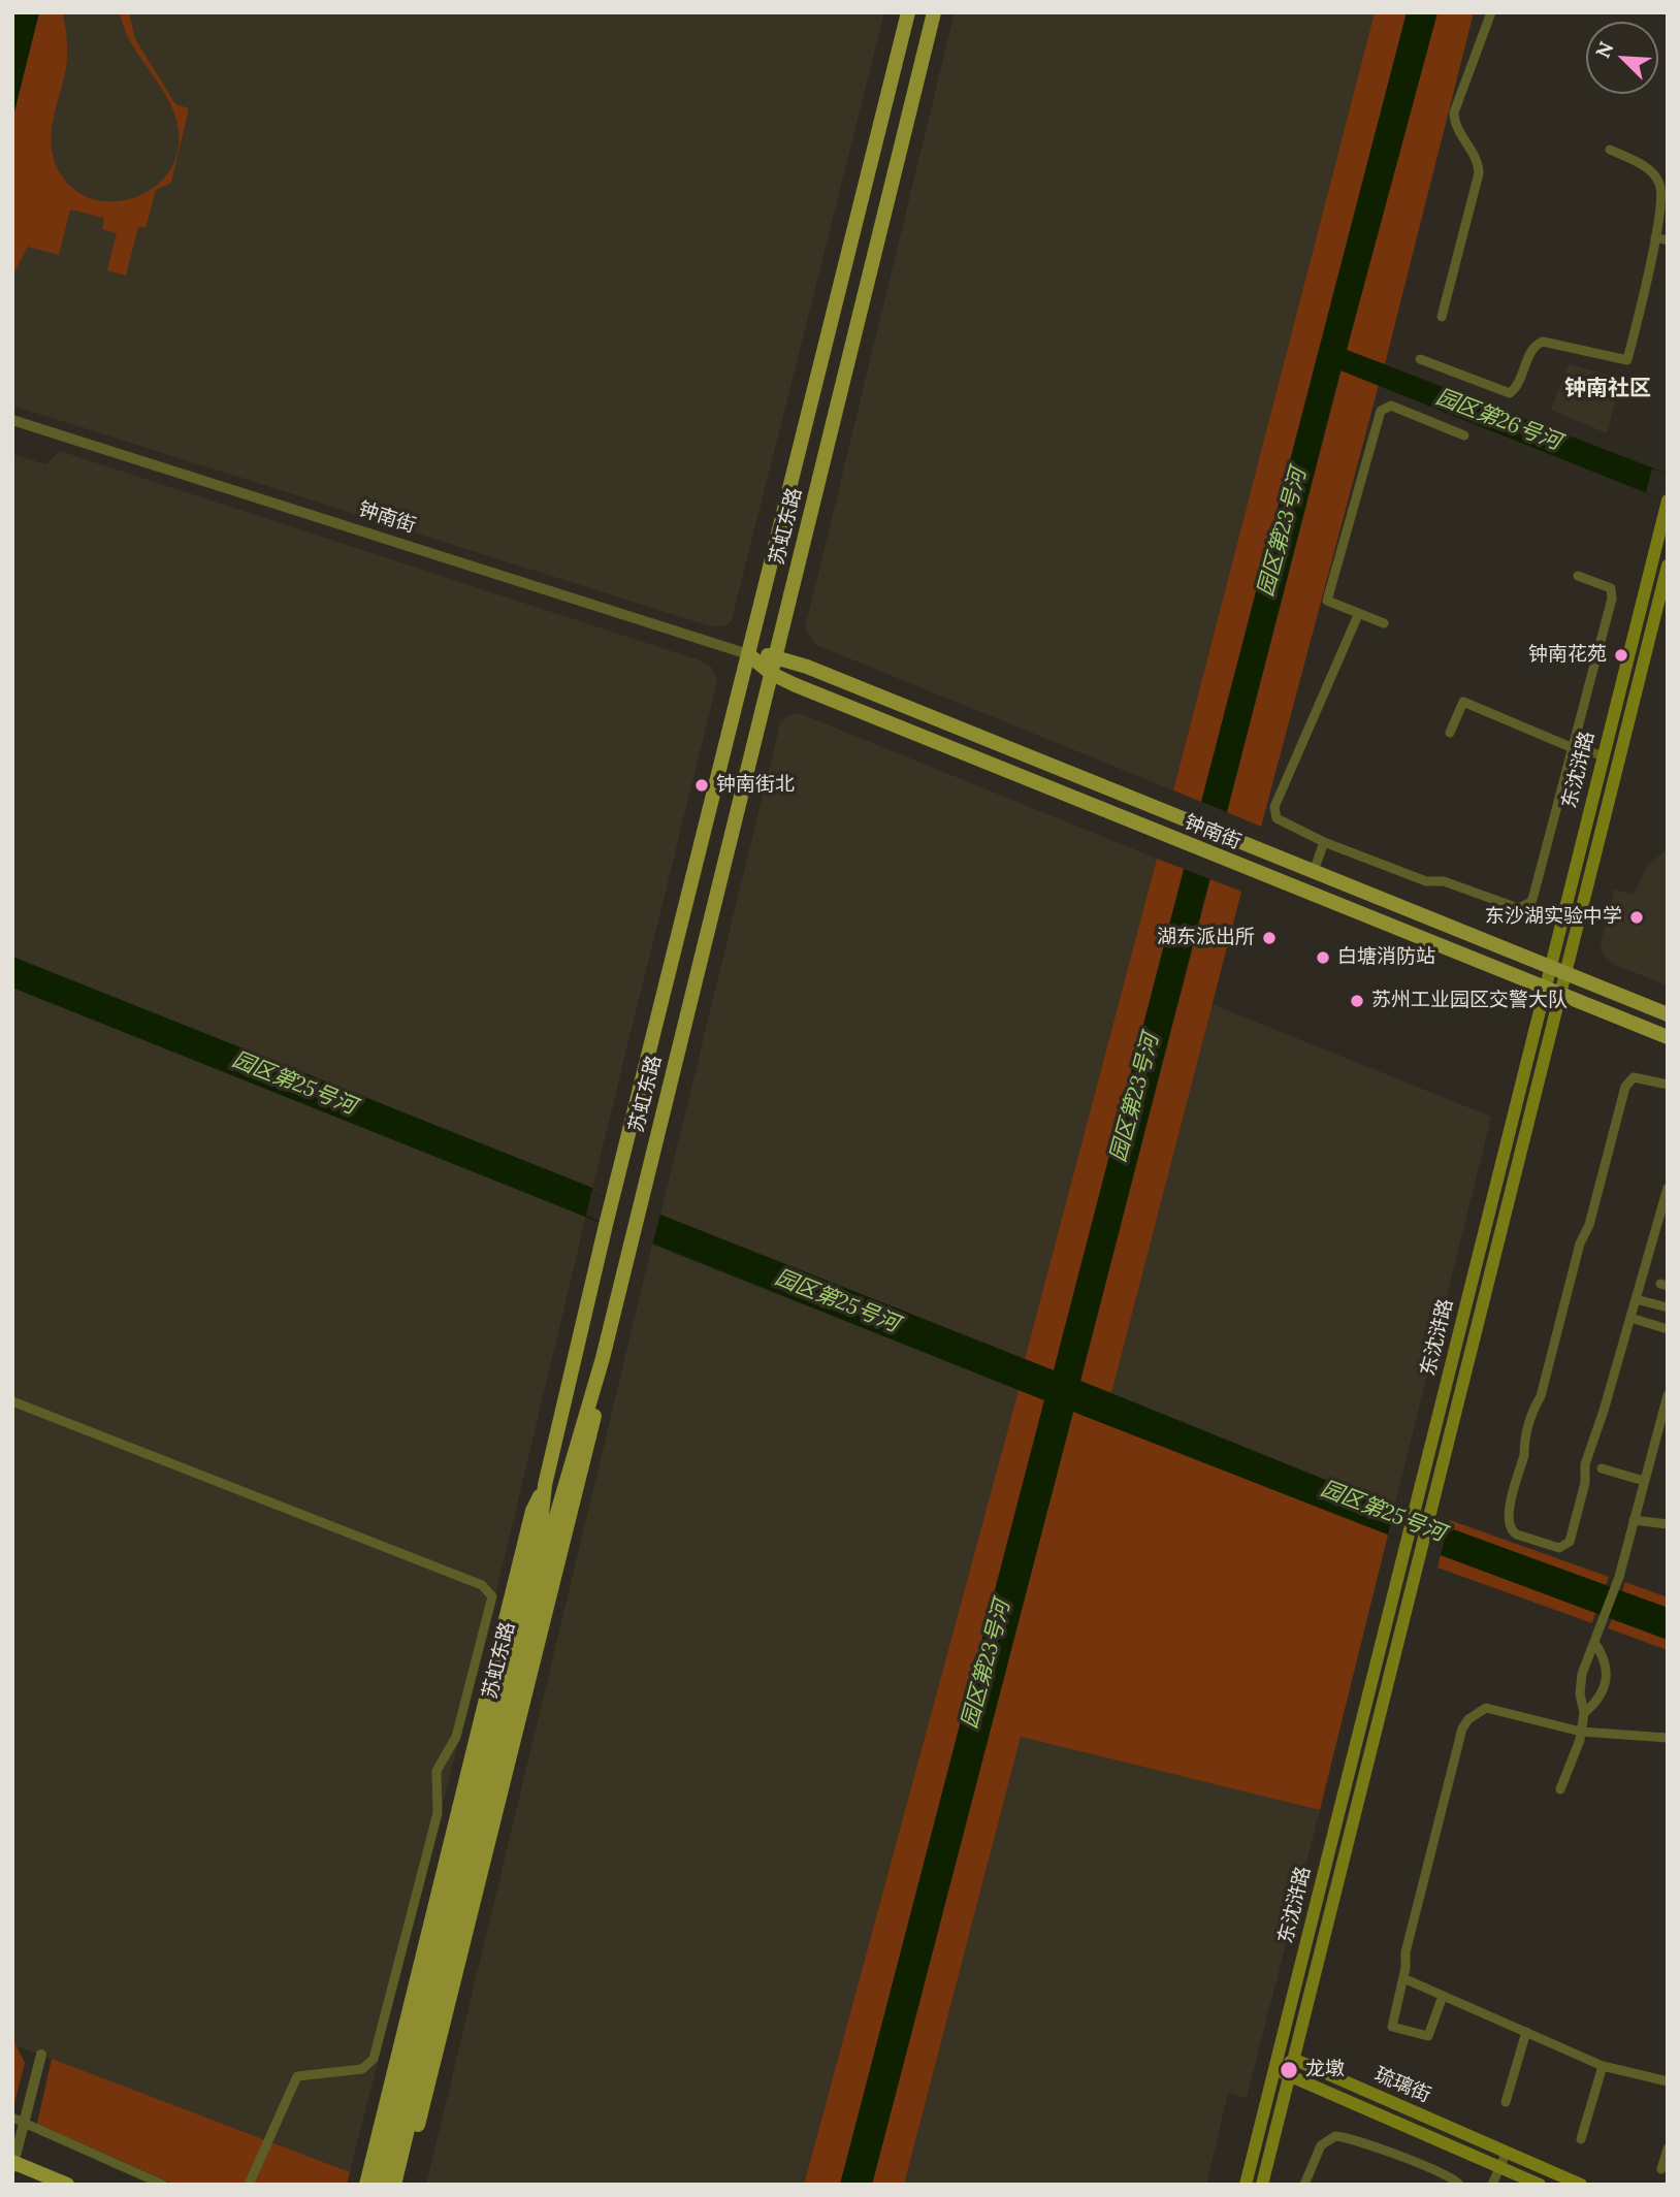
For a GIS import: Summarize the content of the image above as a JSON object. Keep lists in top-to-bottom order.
{
  "streets": {
    "main road": [
      "钟南街",
      "苏虹东路",
      "东沈浒路",
      "琉璃街"
    ]
  },
  "crossings": [
    ["钟南街", "苏虹东路"],
    ["钟南街", "东沈浒路"],
    ["东沈浒路", "琉璃街"]
  ],
  "districts": ["钟南社区"],
  "water": ["园区第26号河", "园区第23号河", "园区第25号河"],
  "places": [
    "钟南花苑",
    "钟南街北",
    "东沙湖实验中学",
    "湖东派出所",
    "白塘消防站",
    "苏州工业园区交警大队",
    "龙墩"
  ],
  "north": "top left"
}
